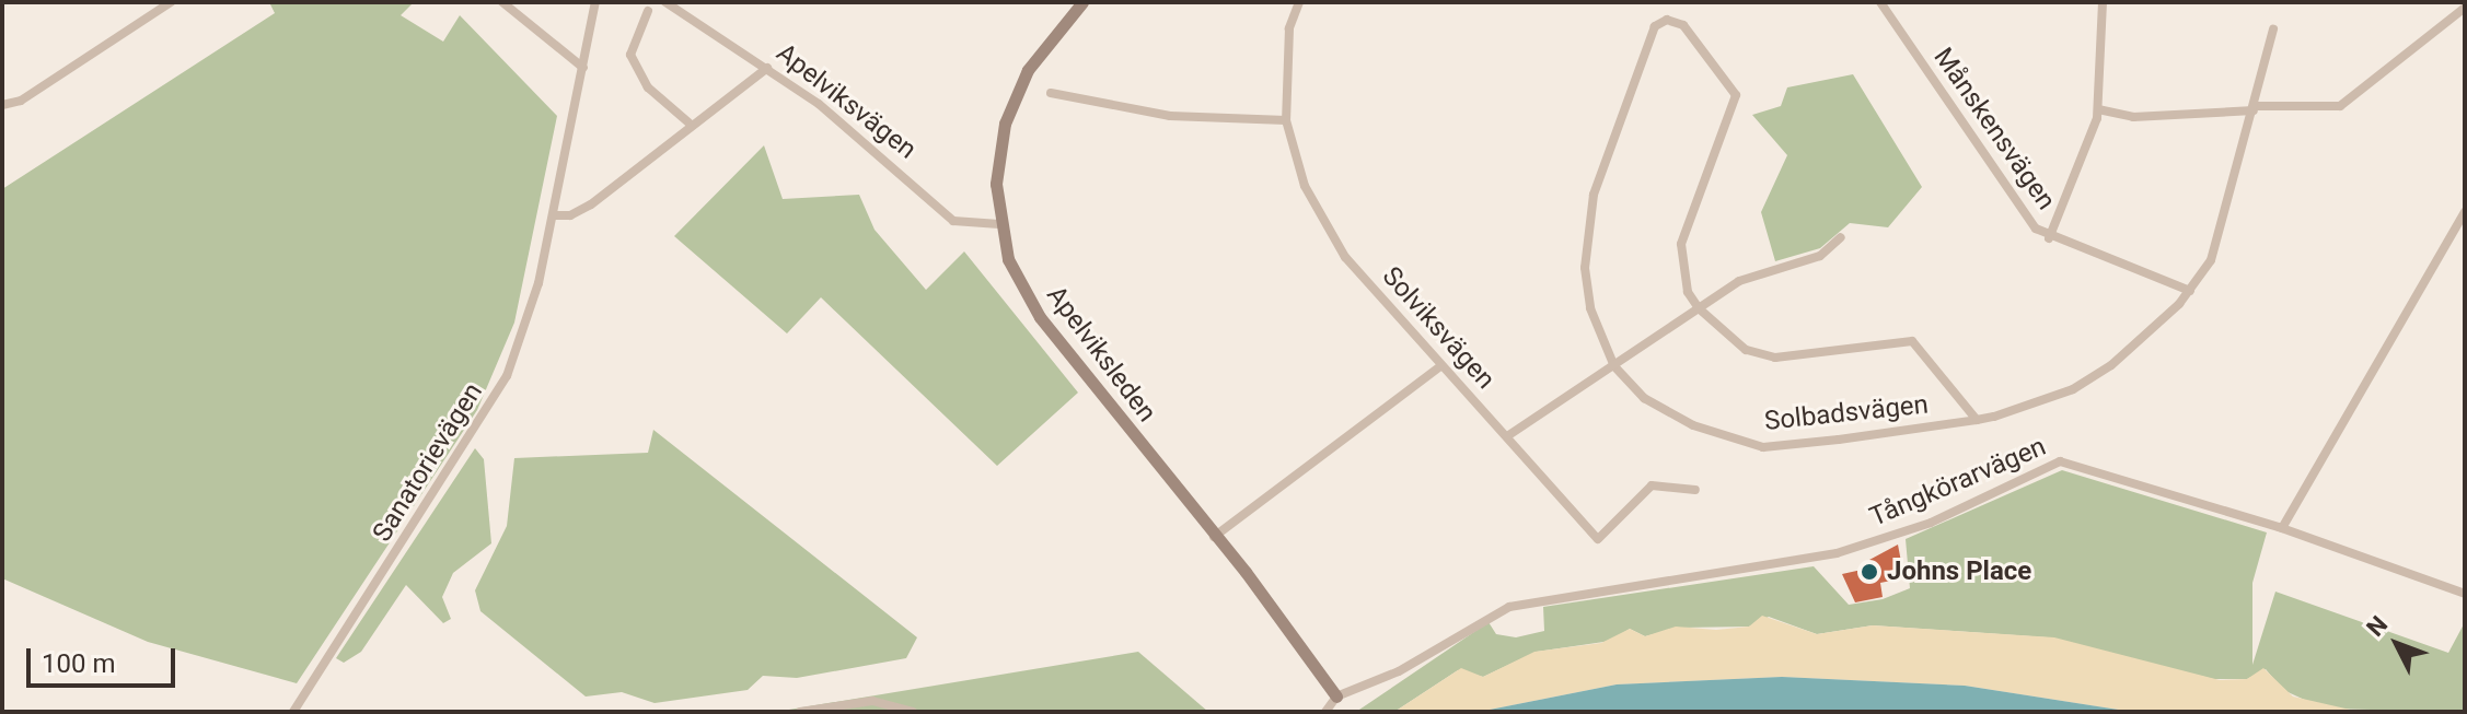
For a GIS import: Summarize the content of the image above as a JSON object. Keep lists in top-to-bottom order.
{
  "streets": {
    "street": [
      "Apelviksvägen",
      "Månskensvägen",
      "Solviksvägen",
      "Apelviksleden",
      "Solbadsvägen",
      "Sanatorievägen",
      "Tångkörarvägen"
    ]
  },
  "crossings": [
    ["Apelviksvägen", "Apelviksleden"],
    ["Månskensvägen", "Solbadsvägen"],
    ["Apelviksleden", "Tångkörarvägen"]
  ],
  "places": ["Johns Place"],
  "scale_bar": "100 m",
  "north": "top left"
}
